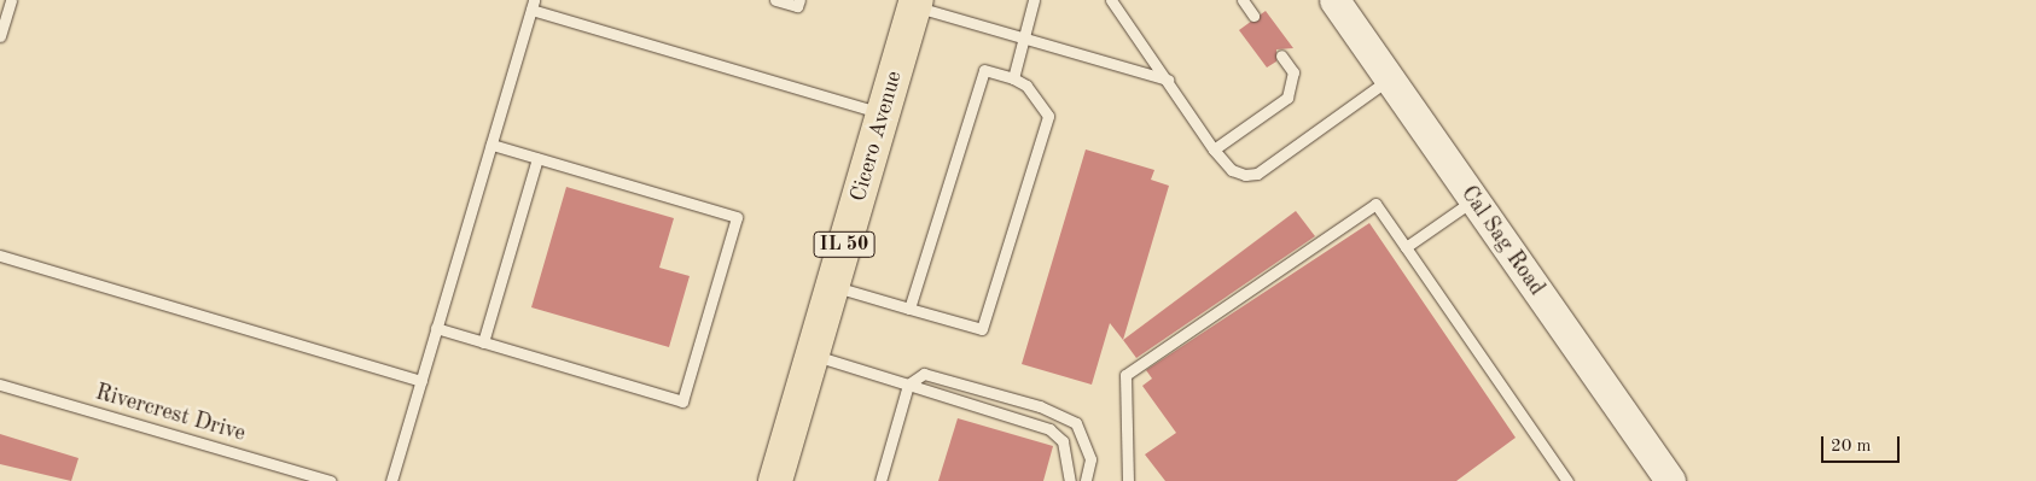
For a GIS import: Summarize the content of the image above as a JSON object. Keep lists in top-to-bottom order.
{
  "streets": {
    "main road": ["Cicero Avenue", "IL 50"],
    "street": ["Cal Sag Road"],
    "lane": ["Rivercrest Drive"]
  },
  "scale_bar": "20 m"
}
